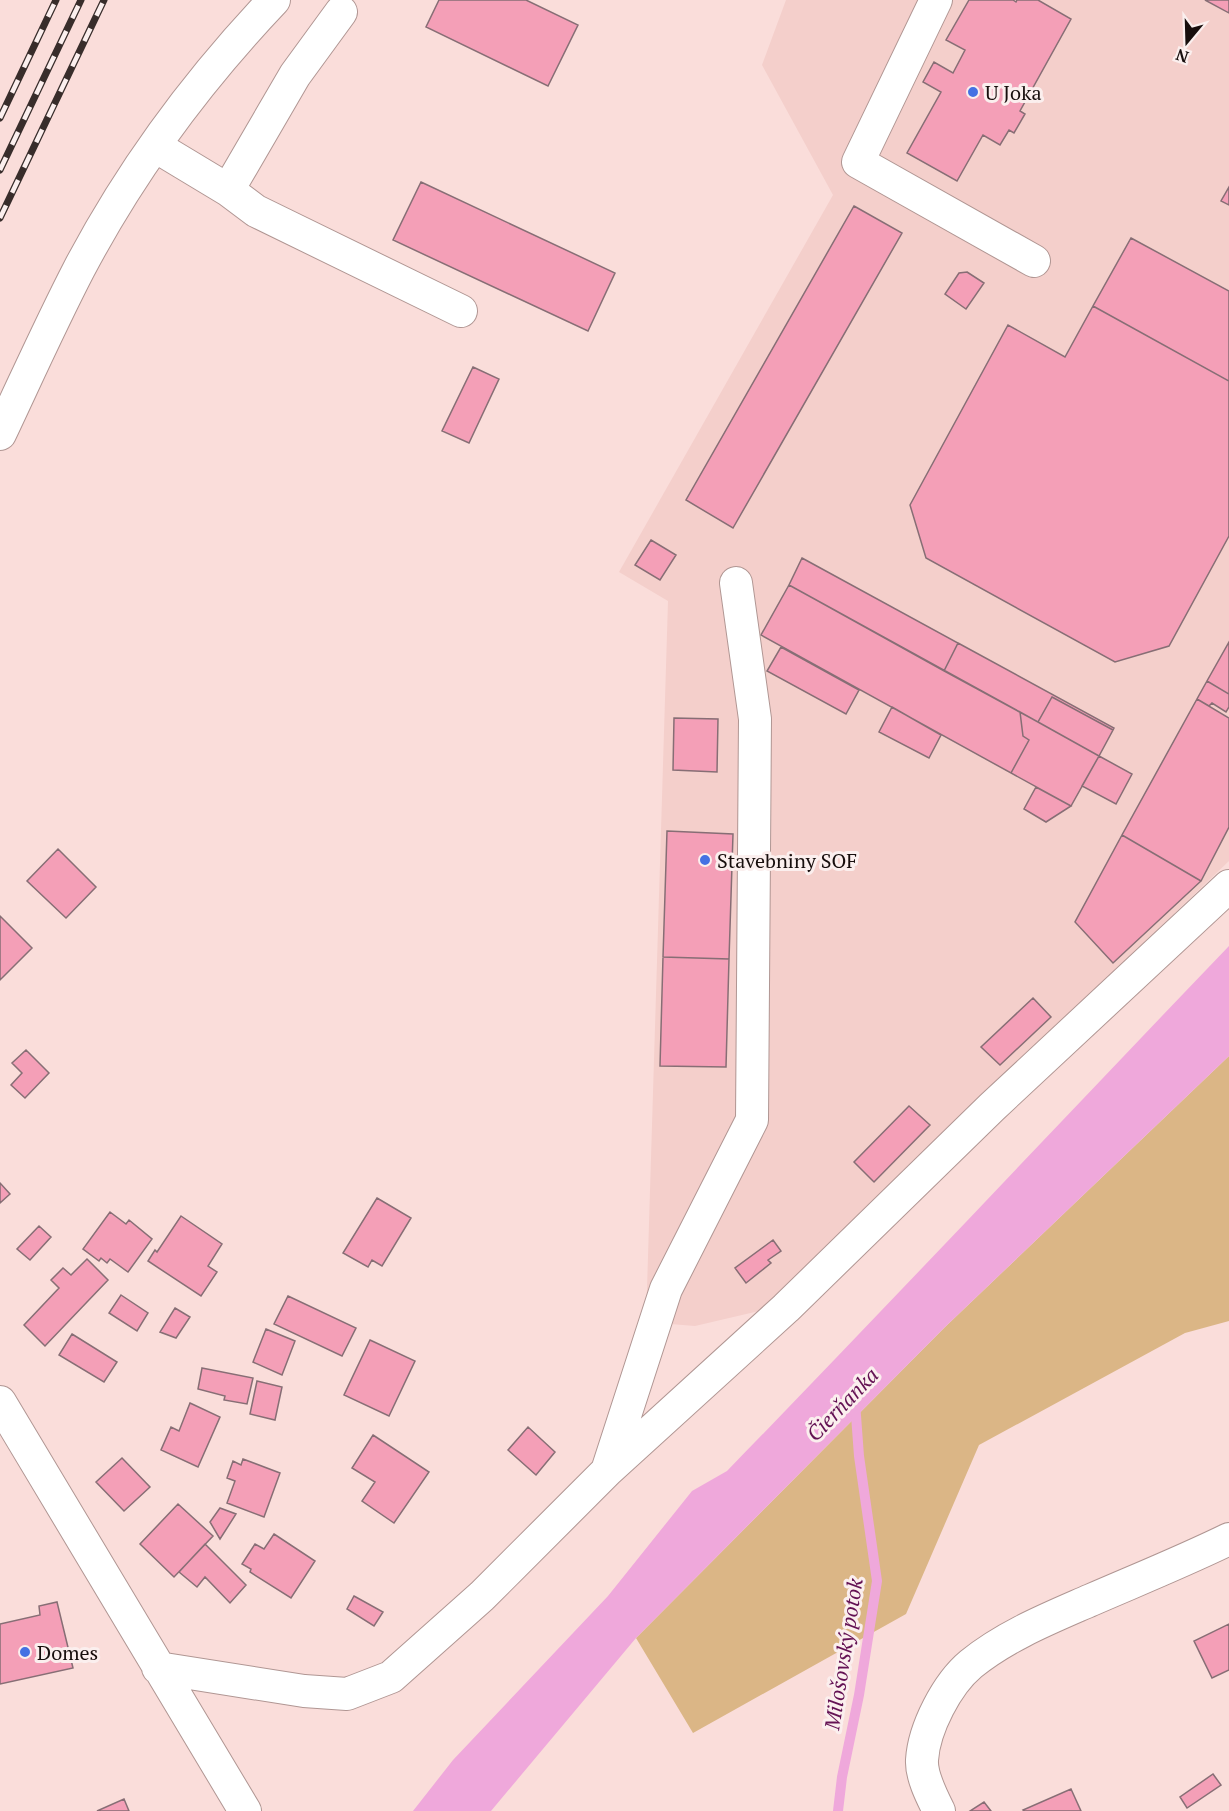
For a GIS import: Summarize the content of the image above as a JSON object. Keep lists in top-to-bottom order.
{
  "water": ["Čierňanka", "Milošovský potok"],
  "places": ["U Joka", "Stavebniny SOF", "Domes"],
  "north": "bottom"
}
